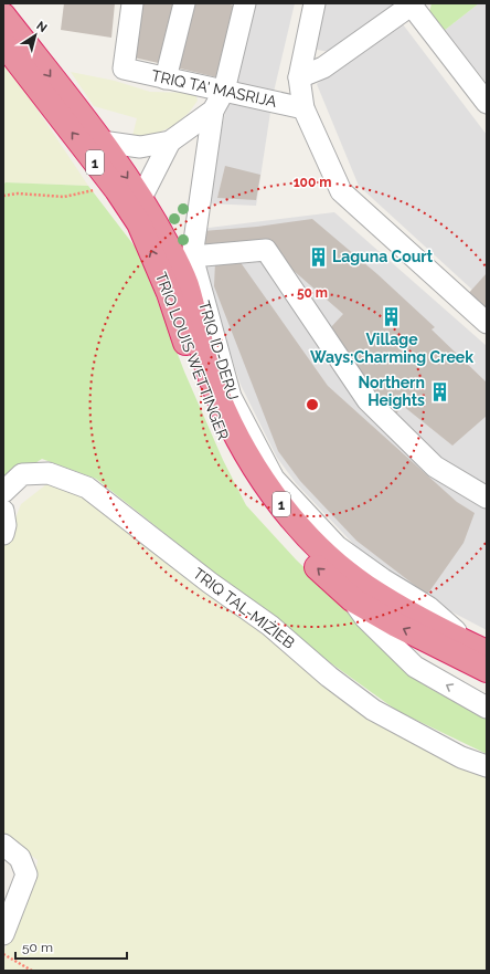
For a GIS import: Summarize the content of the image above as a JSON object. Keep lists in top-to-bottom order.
{
  "streets": {
    "highway": ["1", "TRIQ LOUIS WETTINGER"],
    "street": ["TRIQ TA' MASRIJA", "TRIQ ID-DERU", "TRIQ TAL-MIŻIEB"]
  },
  "crossings": [
    ["TRIQ ID-DERU", "TRIQ LOUIS WETTINGER"]
  ],
  "places": {
    "building": ["Laguna Court", "Village Ways;Charming Creek", "Northern Heights"]
  },
  "scale_bar": "50 m",
  "north": "top right",
  "rings": ["100 m", "50 m"]
}
